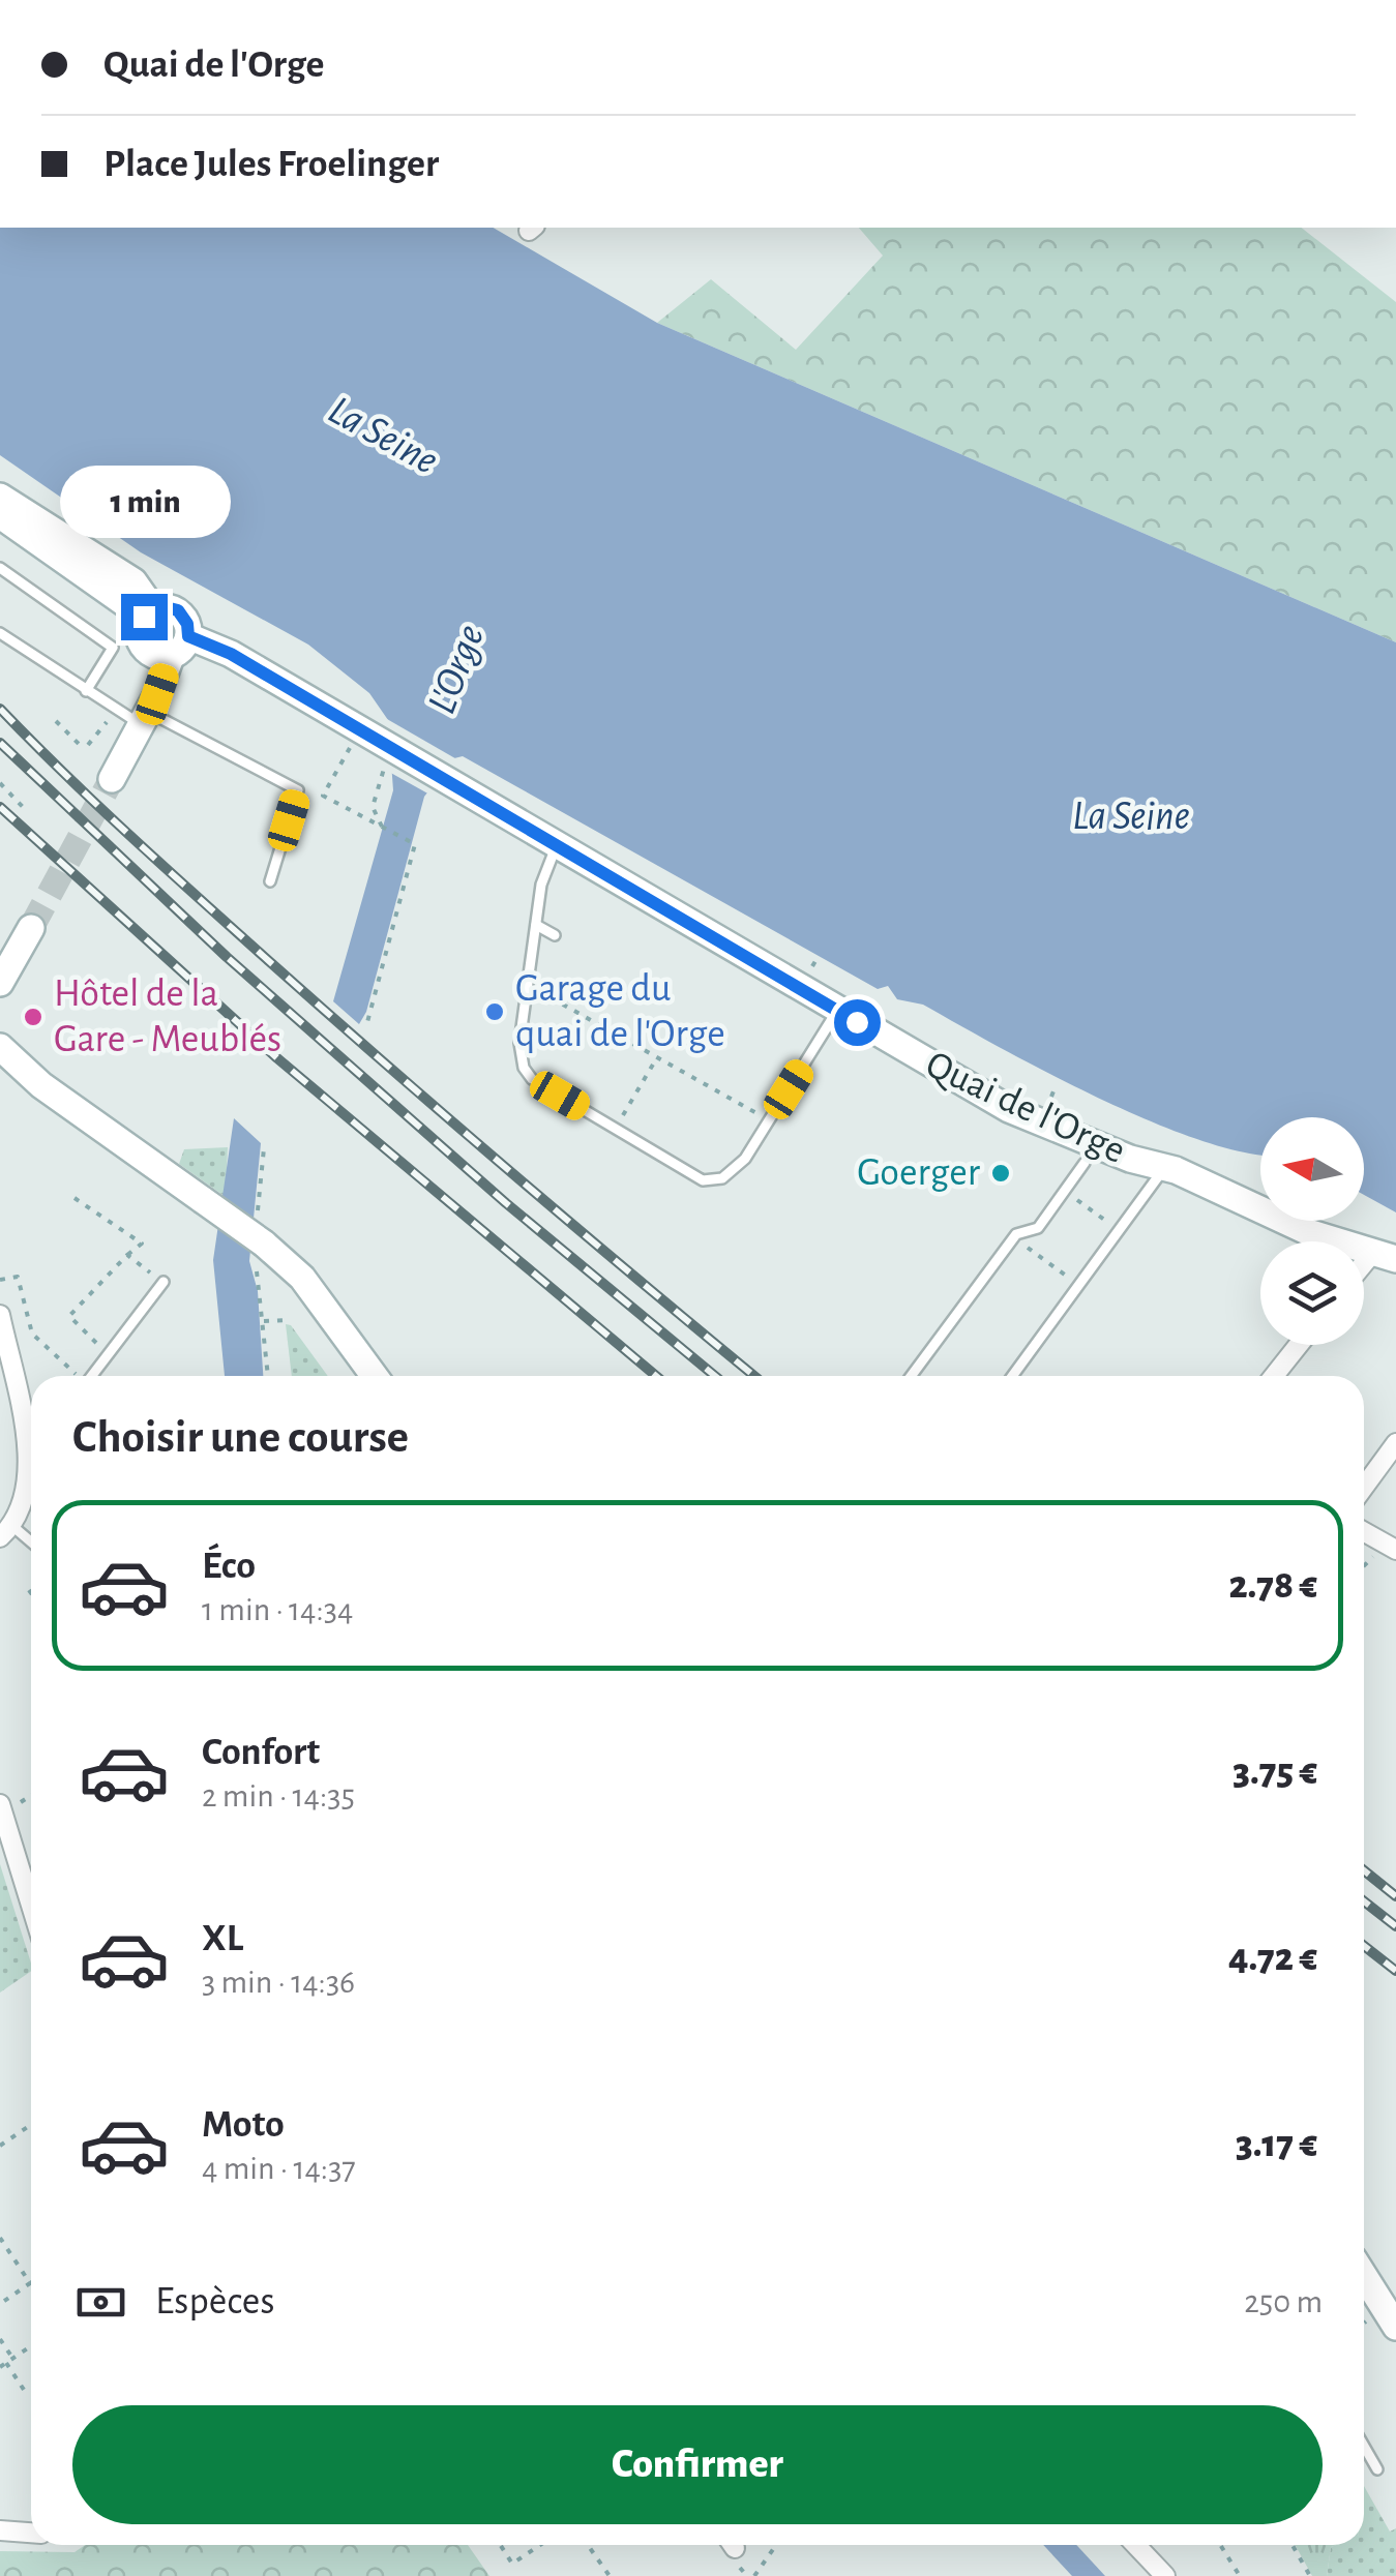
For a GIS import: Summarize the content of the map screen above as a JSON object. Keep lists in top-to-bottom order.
{
  "streets": {
    "main road": ["Quai de l'Orge"]
  },
  "water": ["La Seine", "L'Orge"],
  "places": ["Garage du quai de l'Orge", "Hôtel de la Gare - Meublés", "Goerger"],
  "north": "left",
  "page": {
    "banner": ["Quai de l'Orge", "Place Jules Froelinger"],
    "bubble": "1 min",
    "heading": "Choisir une course",
    "list": [
      {
        "name": "Éco",
        "note": "1 min · 14:34",
        "value": "2.78 €"
      },
      {
        "name": "Confort",
        "note": "2 min · 14:35",
        "value": "3.75 €"
      },
      {
        "name": "XL",
        "note": "3 min · 14:36",
        "value": "4.72 €"
      },
      {
        "name": "Moto",
        "note": "4 min · 14:37",
        "value": "3.17 €"
      }
    ],
    "pay": ["Espèces", "250 m"],
    "buttons": "Confirmer"
  }
}
